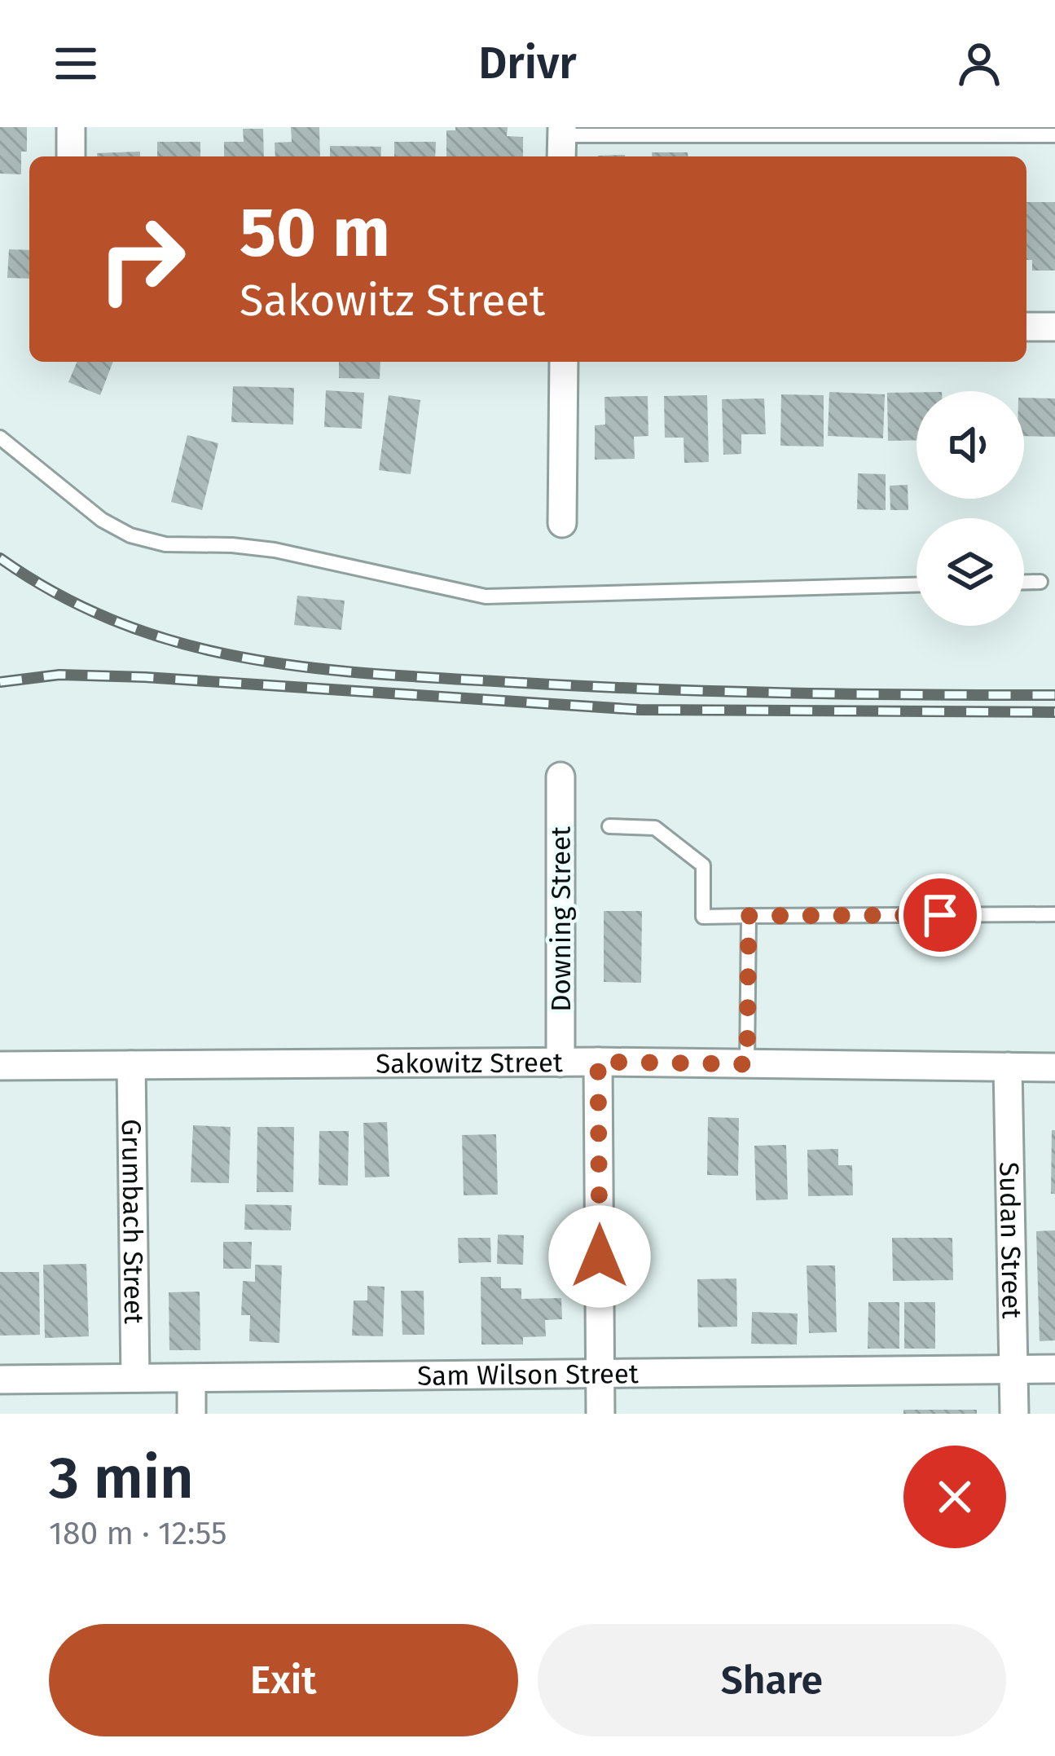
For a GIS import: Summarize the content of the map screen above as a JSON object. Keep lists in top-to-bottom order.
{
  "streets": {
    "street": [
      "Downing Street",
      "Sakowitz Street",
      "Grumbach Street",
      "Sudan Street",
      "Sam Wilson Street"
    ]
  },
  "crossings": [
    ["Downing Street", "Sakowitz Street"],
    ["Sakowitz Street", "Grumbach Street"],
    ["Sakowitz Street", "Sudan Street"],
    ["Grumbach Street", "Sam Wilson Street"],
    ["Sudan Street", "Sam Wilson Street"]
  ],
  "page": {
    "header": "Drivr",
    "turn": ["50 m", "Sakowitz Street"],
    "heading": ["3 min", "180 m · 12:55"],
    "buttons": ["Exit", "Share"]
  }
}
